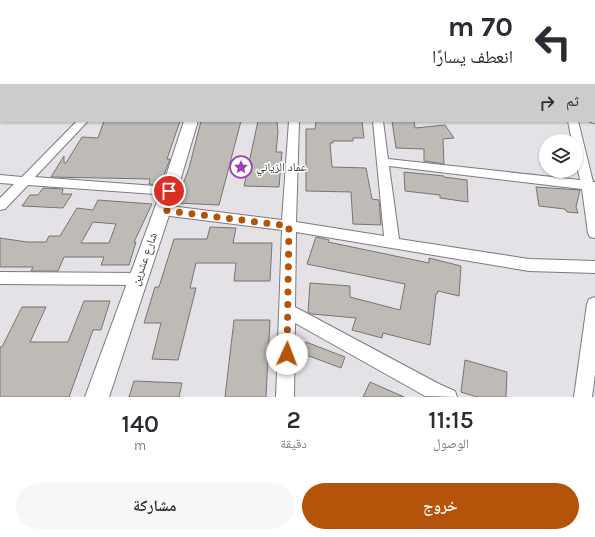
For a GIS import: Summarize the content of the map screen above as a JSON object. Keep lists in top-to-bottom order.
{
  "streets": {
    "street": ["شارع عشرين"]
  },
  "places": {
    "place": ["عماد الزياني"]
  },
  "page": {
    "turn": ["70 m", "انعطف يسارًا"],
    "then": "ثم",
    "eta": [
      "11:15",
      "الوصول",
      "2",
      "دقيقة",
      "140",
      "m"
    ],
    "buttons": ["خروج", "مشاركة"]
  }
}
